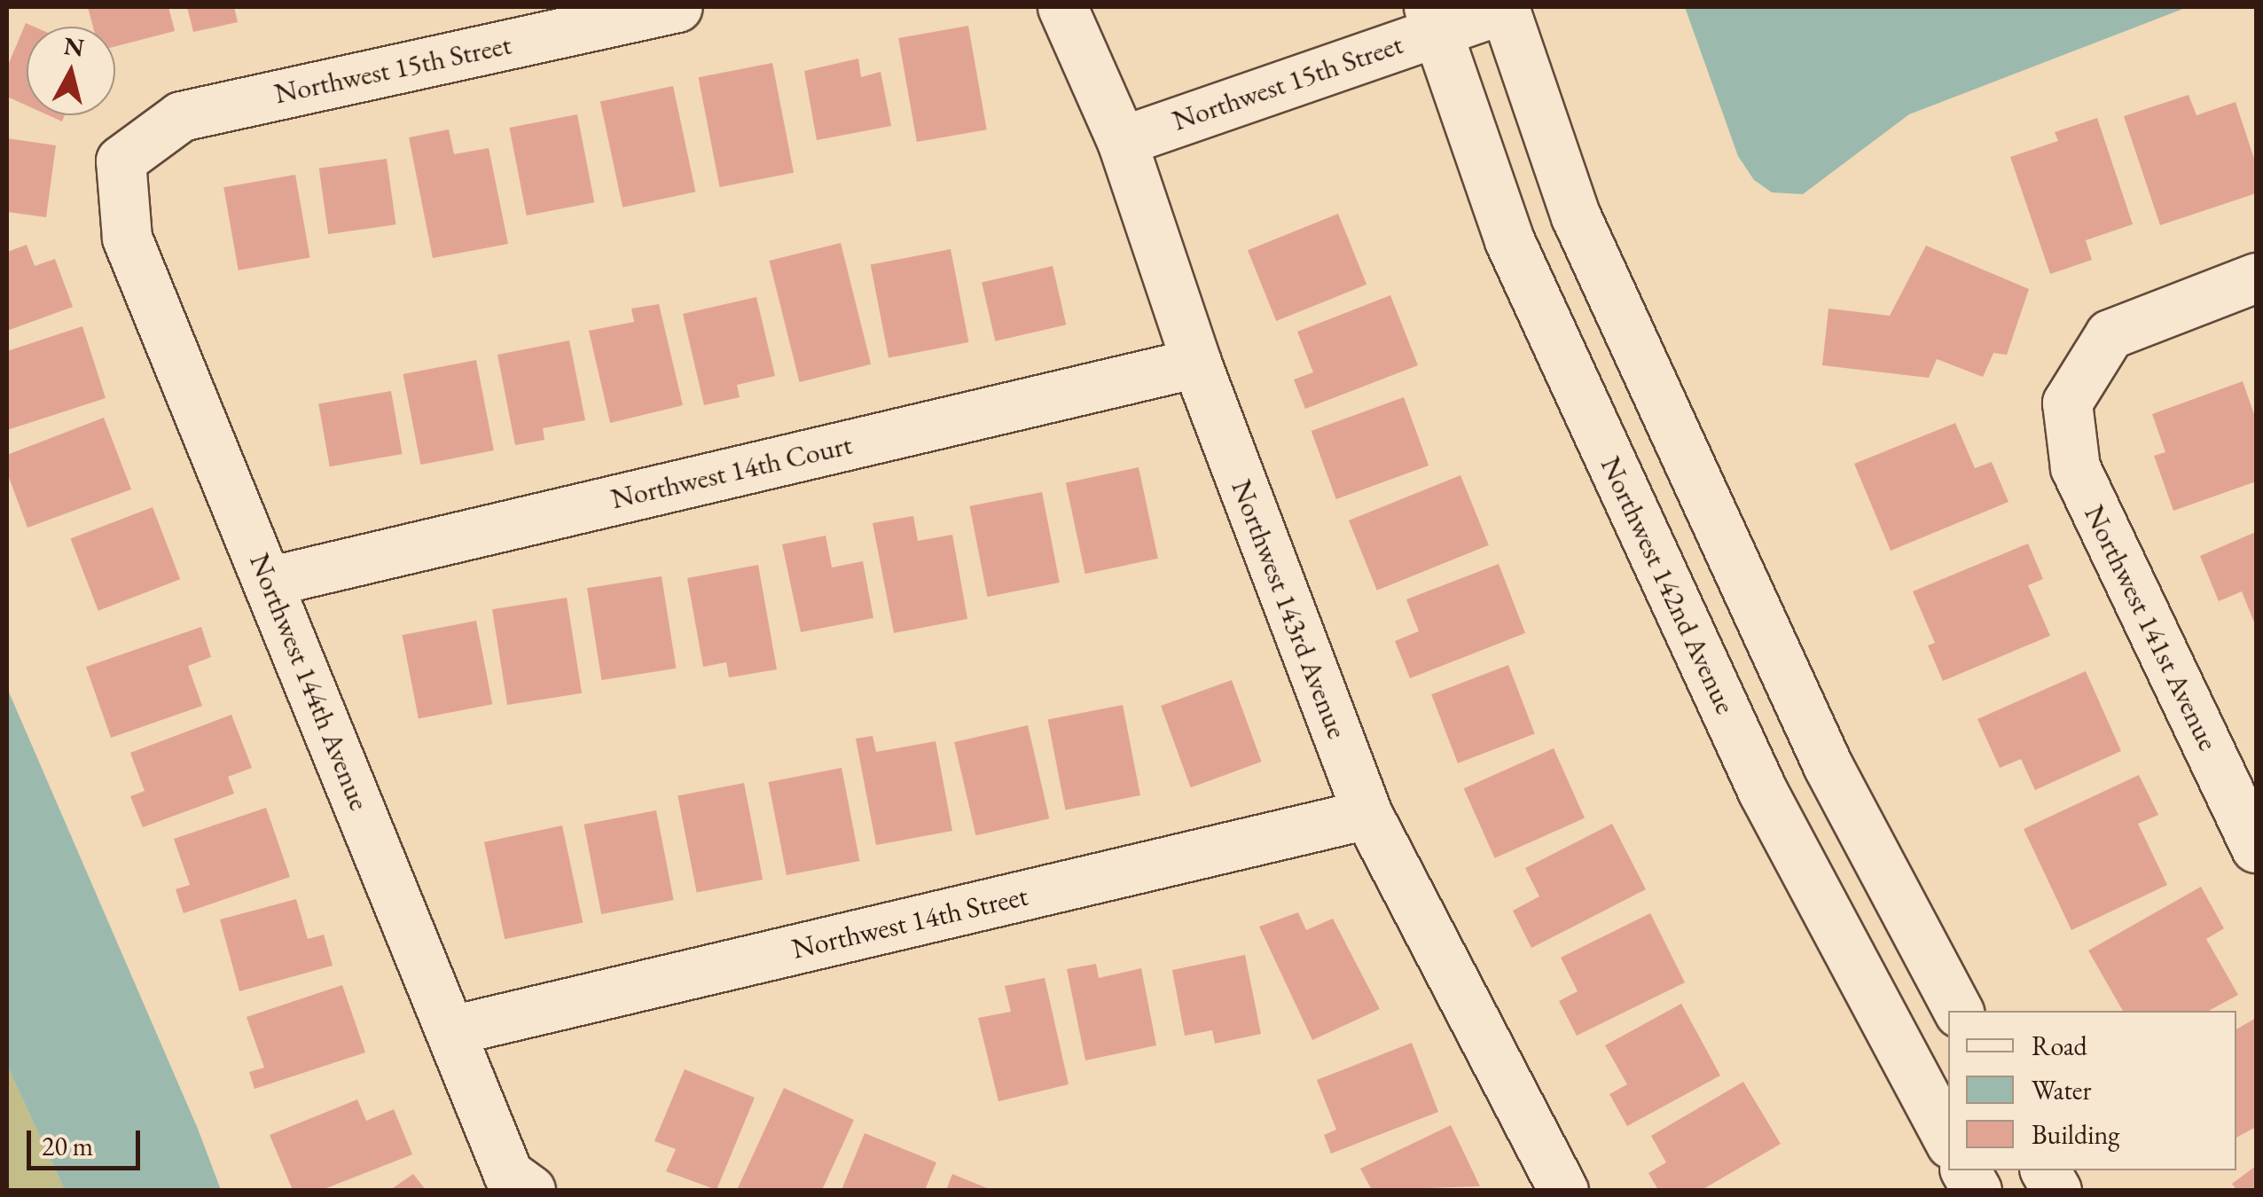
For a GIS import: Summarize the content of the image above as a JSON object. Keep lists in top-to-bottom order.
{
  "streets": {
    "street": [
      "Northwest 15th Street",
      "Northwest 14th Court",
      "Northwest 142nd Avenue",
      "Northwest 143rd Avenue",
      "Northwest 141st Avenue",
      "Northwest 144th Avenue",
      "Northwest 14th Street"
    ]
  },
  "crossings": [
    ["Northwest 15th Street", "Northwest 142nd Avenue"],
    ["Northwest 15th Street", "Northwest 143rd Avenue"],
    ["Northwest 15th Street", "Northwest 144th Avenue"],
    ["Northwest 14th Court", "Northwest 143rd Avenue"],
    ["Northwest 14th Court", "Northwest 144th Avenue"],
    ["Northwest 143rd Avenue", "Northwest 14th Street"],
    ["Northwest 144th Avenue", "Northwest 14th Street"]
  ],
  "legend": ["Road", "Water", "Building"],
  "scale_bar": "20 m",
  "north": "top"
}
